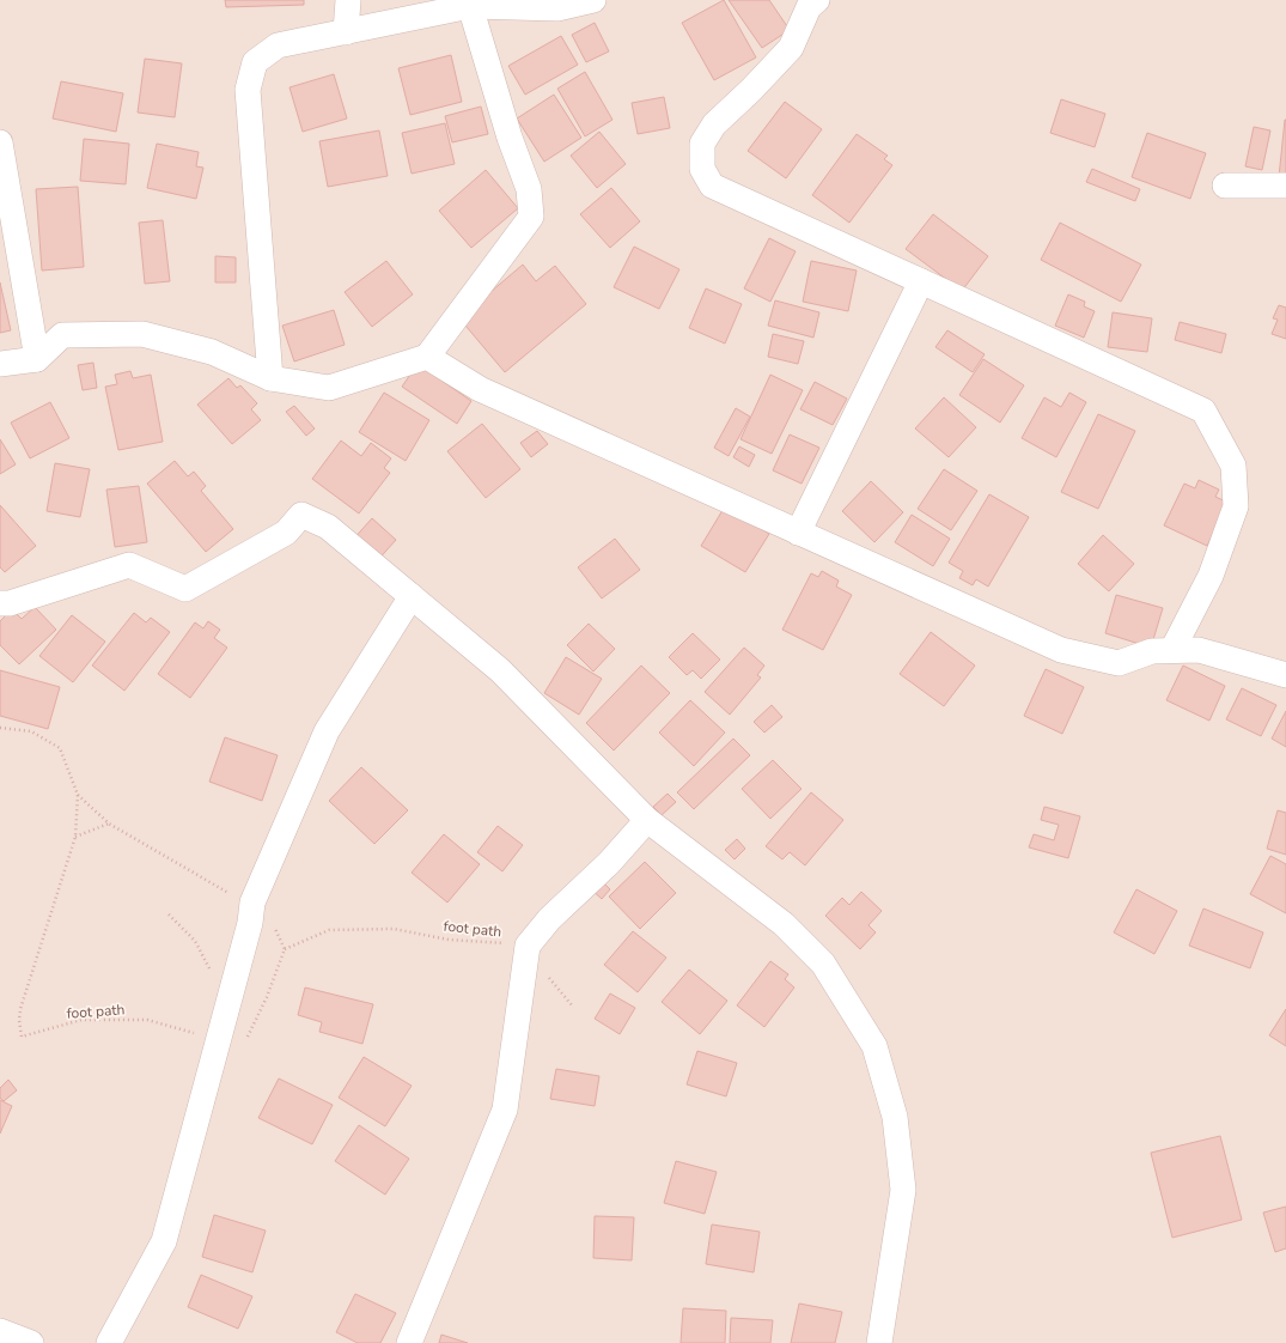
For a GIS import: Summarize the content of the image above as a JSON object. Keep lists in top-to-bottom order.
{
  "streets": {
    "path": ["foot path"]
  }
}
